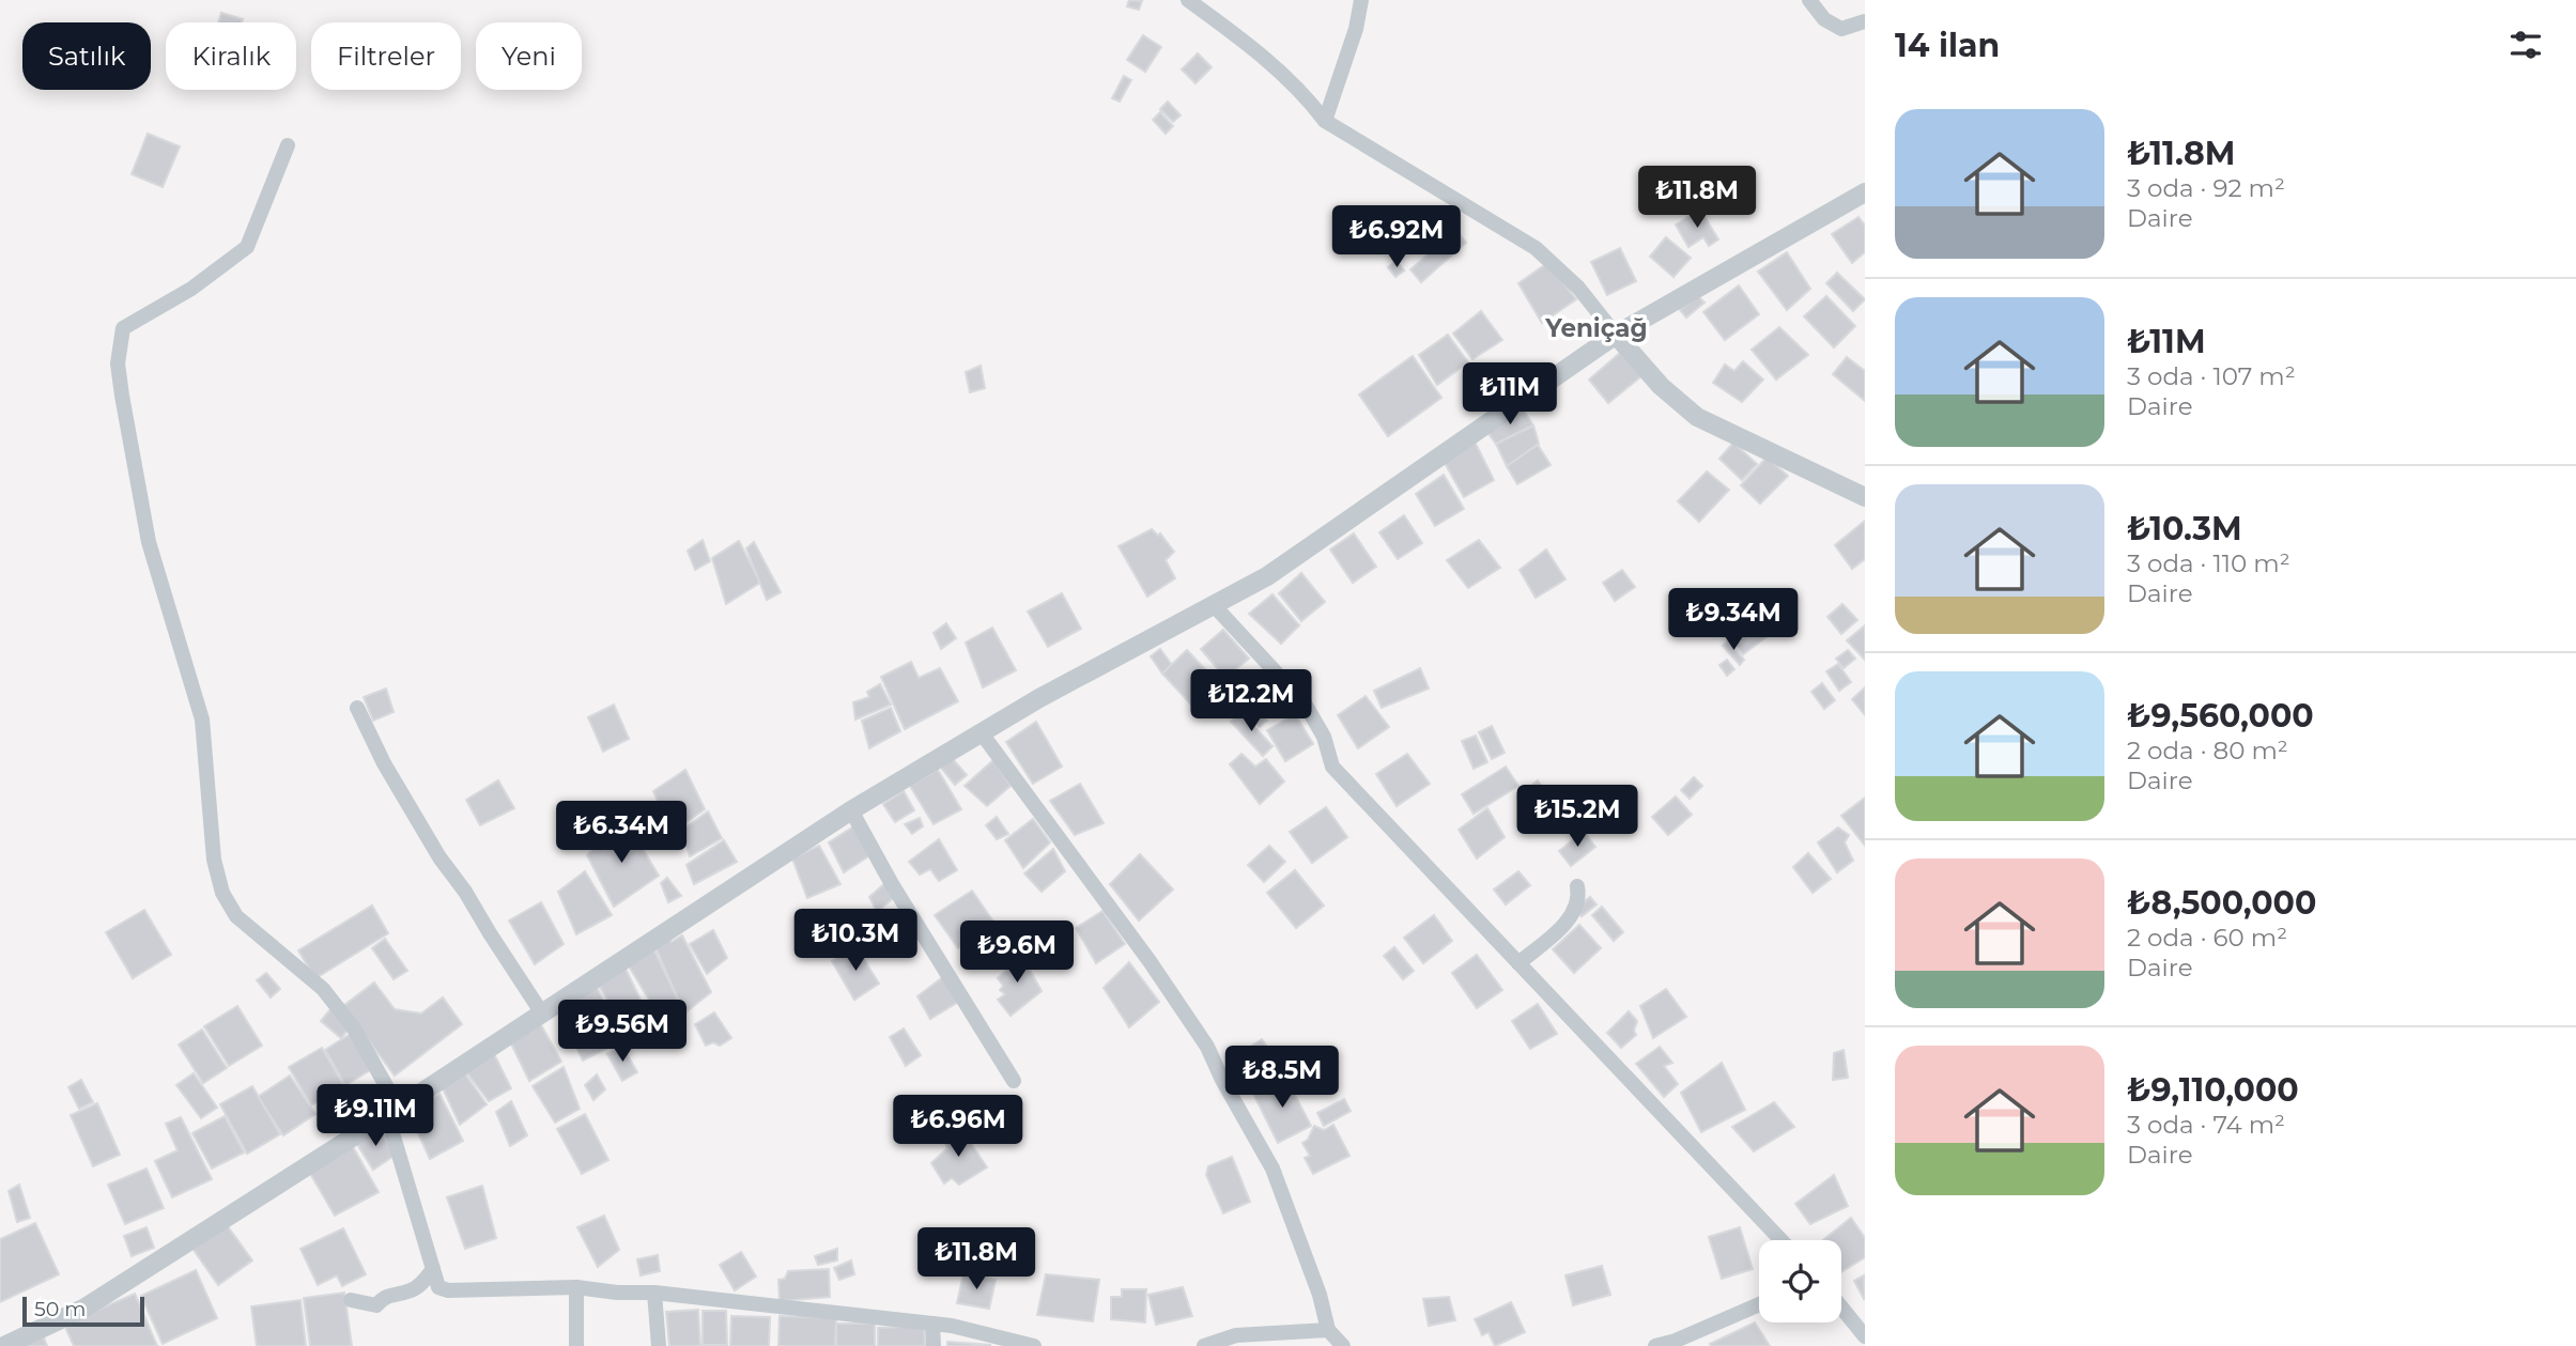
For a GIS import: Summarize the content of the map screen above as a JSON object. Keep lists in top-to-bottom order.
{
  "districts": ["Yeniçağ"],
  "scale_bar": "50 m",
  "page": {
    "heading": "14 ilan",
    "chip": [
      "Satılık",
      "Kiralık",
      "Filtreler",
      "Yeni"
    ],
    "list": [
      {
        "name": "₺11.8M",
        "note": "3 oda · 92 m² · Daire"
      },
      {
        "name": "₺11M",
        "note": "3 oda · 107 m² · Daire"
      },
      {
        "name": "₺10.3M",
        "note": "3 oda · 110 m² · Daire"
      },
      {
        "name": "₺9,560,000",
        "note": "2 oda · 80 m² · Daire"
      },
      {
        "name": "₺8,500,000",
        "note": "2 oda · 60 m² · Daire"
      },
      {
        "name": "₺9,110,000",
        "note": "3 oda · 74 m² · Daire"
      }
    ],
    "price": [
      "₺11.8M",
      "₺6.92M",
      "₺11M",
      "₺9.34M",
      "₺12.2M",
      "₺15.2M",
      "₺6.34M",
      "₺10.3M",
      "₺9.6M",
      "₺9.56M",
      "₺8.5M",
      "₺9.11M",
      "₺6.96M",
      "₺11.8M"
    ],
    "scale": "50 m"
  }
}
